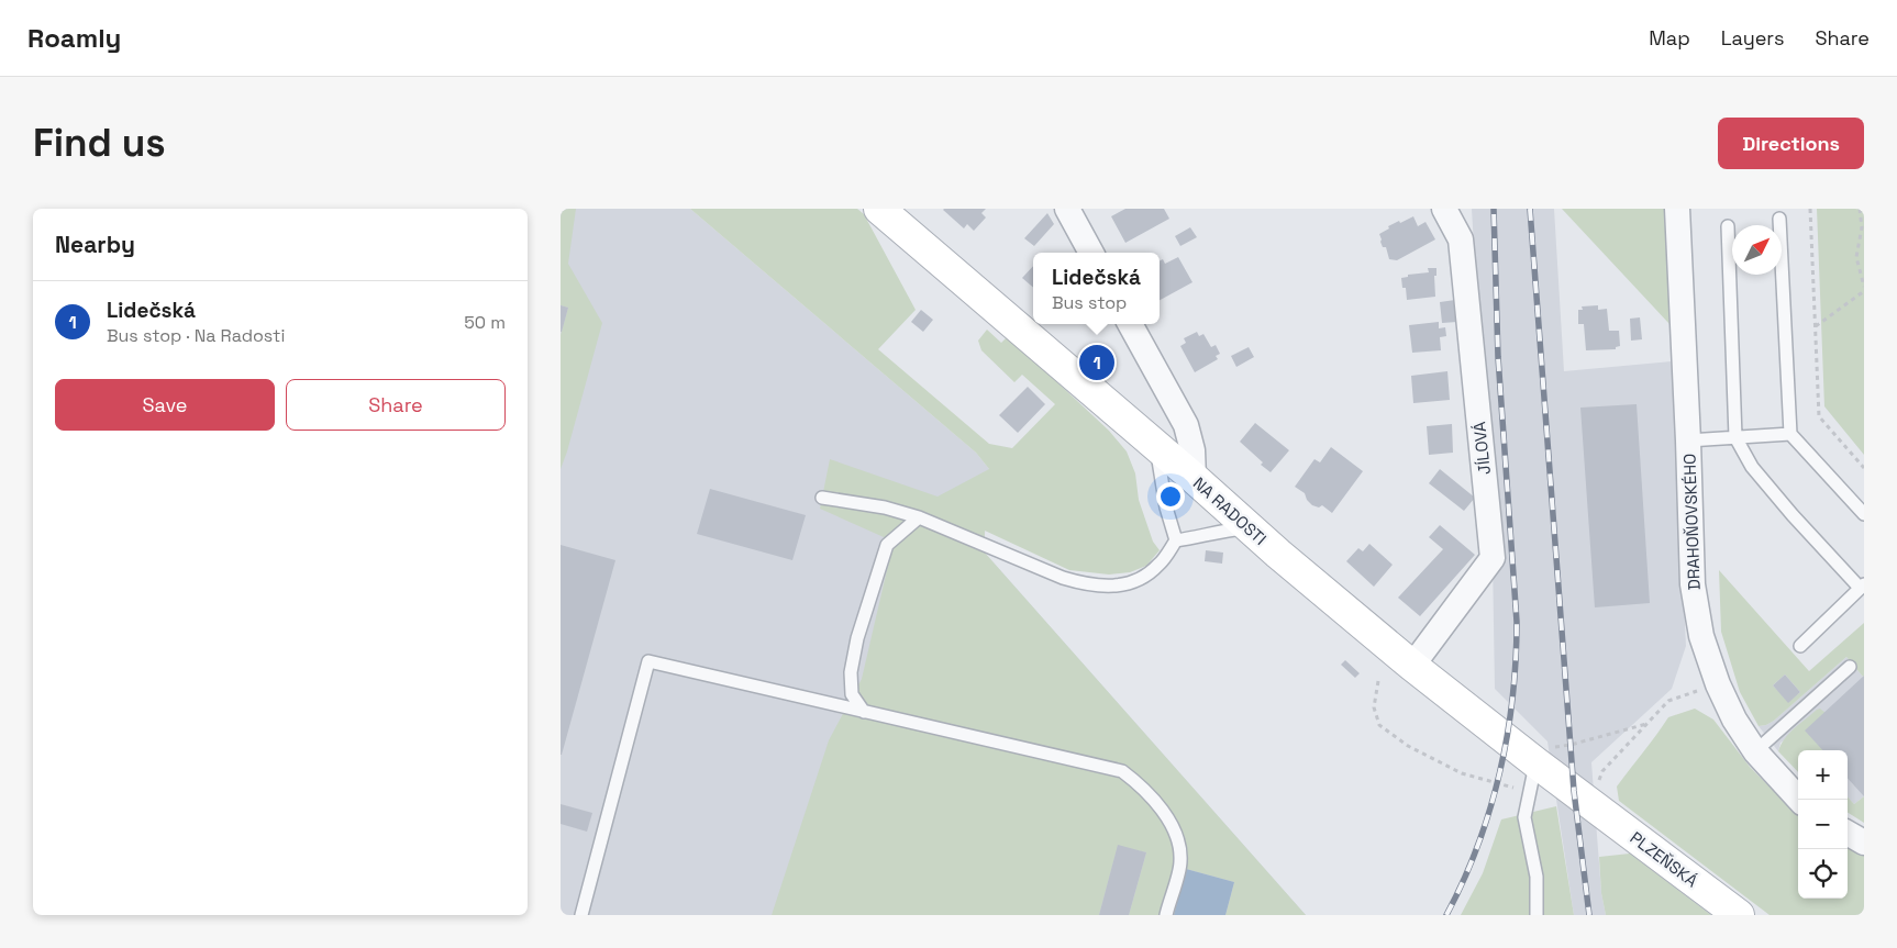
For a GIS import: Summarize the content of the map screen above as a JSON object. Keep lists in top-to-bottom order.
{
  "streets": {
    "main road": ["NA RADOSTI", "PLZEŇSKÁ"],
    "street": ["JÍLOVÁ", "DRAHOŇOVSKÉHO"]
  },
  "crossings": [
    ["JÍLOVÁ", "NA RADOSTI"],
    ["NA RADOSTI", "PLZEŇSKÁ"]
  ],
  "north": "top right",
  "page": {
    "header": "Roamly",
    "nav": ["Map", "Layers", "Share"],
    "buttons": [
      "Directions",
      ["Save", "Share"]
    ],
    "title": "Find us",
    "heading": "Nearby",
    "popup": ["Lidečská", "Bus stop"],
    "list": [
      {
        "mark": "1",
        "name": "Lidečská",
        "note": "Bus stop · Na Radosti",
        "value": "50 m"
      }
    ],
    "pins": "1",
    "map_buttons": ["+", "−"]
  }
}
